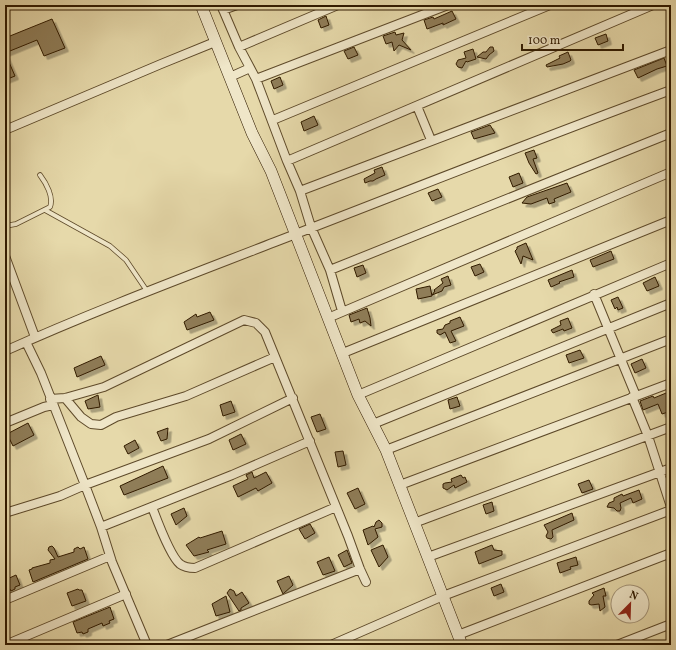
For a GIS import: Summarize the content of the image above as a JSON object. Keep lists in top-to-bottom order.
{
  "scale_bar": "100 m",
  "north": "top right"
}
